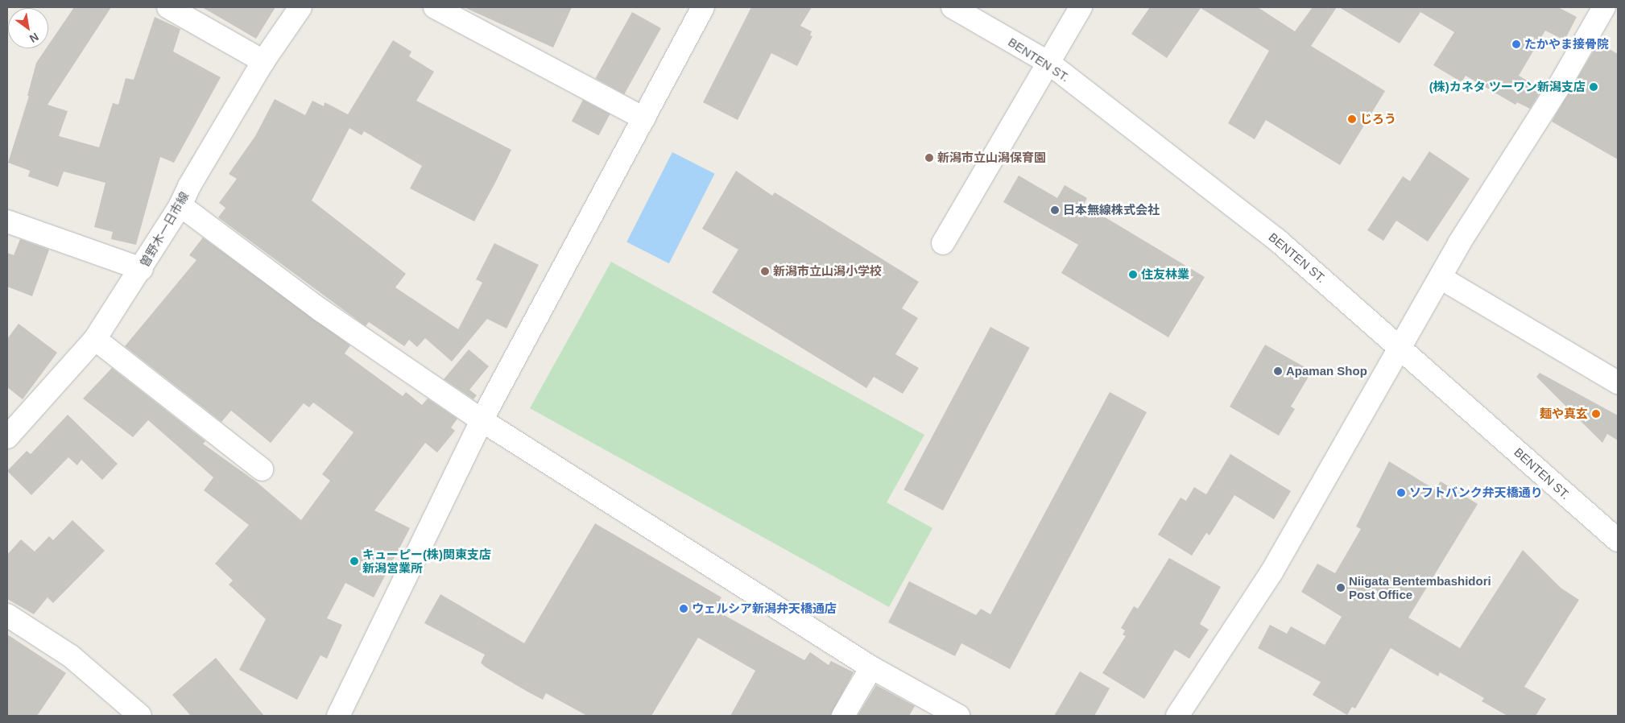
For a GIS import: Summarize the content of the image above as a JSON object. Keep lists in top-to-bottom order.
{
  "streets": {
    "street": ["BENTEN ST.", "曽野木一日市線"]
  },
  "places": [
    "たかやま接骨院",
    "(株)カネタ ツーワン新潟支店",
    "じろう",
    "新潟市立山潟保育園",
    "日本無線株式会社",
    "新潟市立山潟小学校",
    "住友林業",
    "Apaman Shop",
    "麺や真玄",
    "ソフトバンク弁天橋通り",
    "キューピー(株)関東支店 新潟営業所",
    "Niigata Bentembashidori Post Office",
    "ウェルシア新潟弁天橋通店"
  ],
  "north": "bottom right"
}
